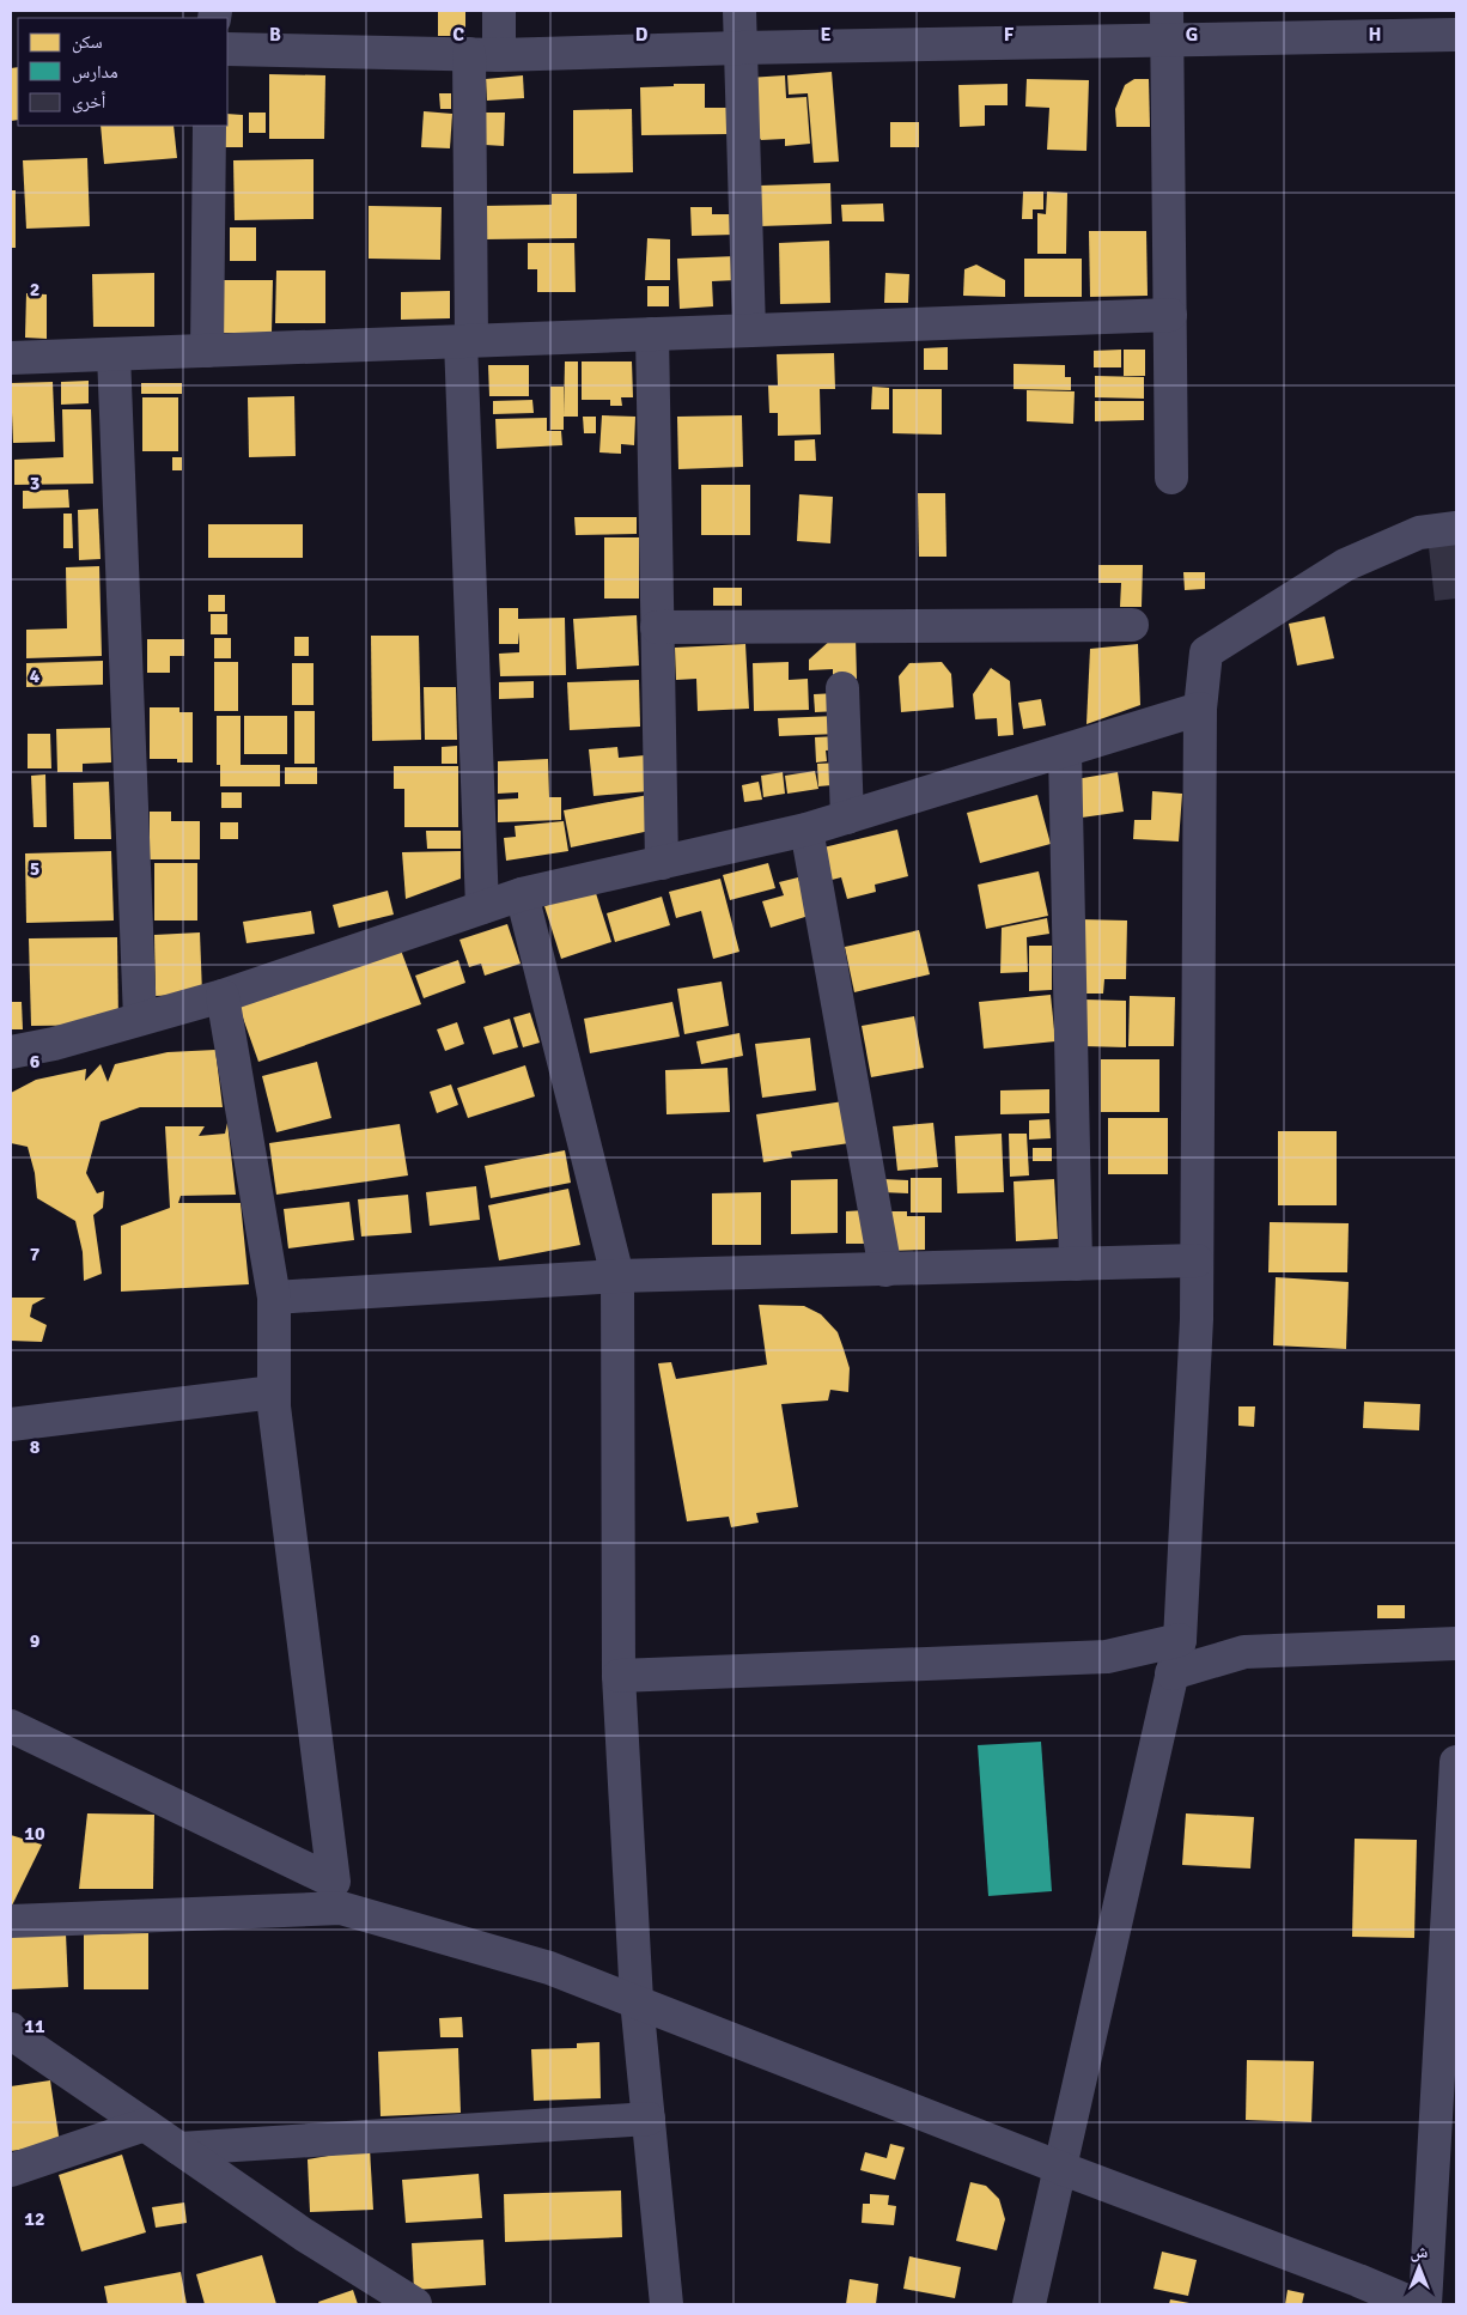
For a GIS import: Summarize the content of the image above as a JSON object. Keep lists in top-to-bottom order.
{
  "legend": ["سكن", "مدارس", "أخرى"],
  "north": "top",
  "grid": {
    "columns": [
      "B",
      "C",
      "D",
      "E",
      "F",
      "G",
      "H"
    ],
    "rows": [
      "2",
      "3",
      "4",
      "5",
      "6",
      "7",
      "8",
      "9",
      "10",
      "11",
      "12"
    ]
  }
}
